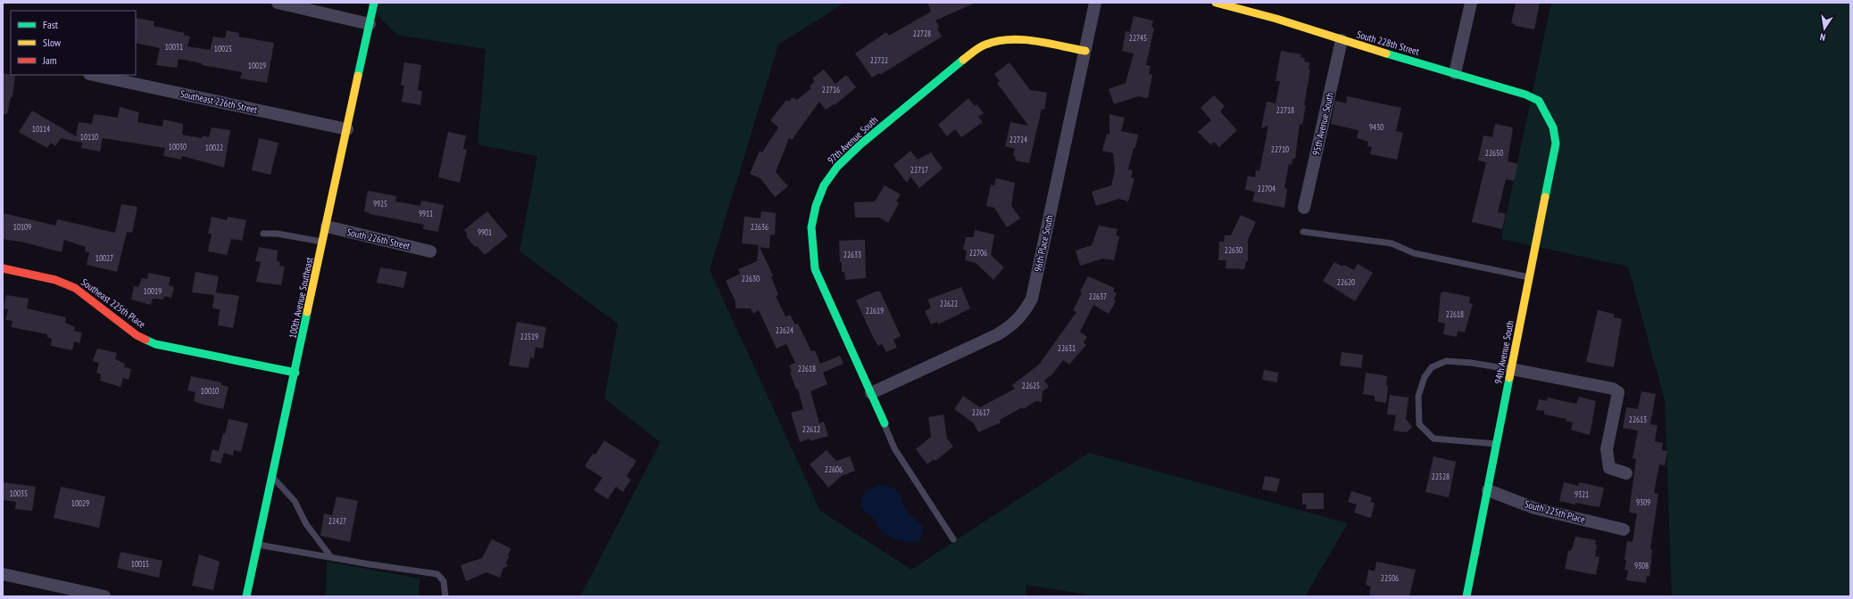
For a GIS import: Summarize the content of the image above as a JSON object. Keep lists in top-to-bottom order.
{
  "streets": {
    "street": [
      "South 228th Street",
      "Southeast 226th Street",
      "95th Avenue South",
      "97th Avenue South",
      "South 226th Street",
      "96th Place South",
      "100th Avenue Southeast",
      "Southeast 225th Place",
      "94th Avenue South",
      "South 225th Place"
    ]
  },
  "crossings": [
    ["South 228th Street", "95th Avenue South"],
    ["South 228th Street", "94th Avenue South"],
    ["Southeast 226th Street", "100th Avenue Southeast"],
    ["97th Avenue South", "96th Place South"],
    ["South 226th Street", "100th Avenue Southeast"],
    ["100th Avenue Southeast", "Southeast 225th Place"],
    ["94th Avenue South", "South 225th Place"]
  ],
  "house_numbers": [
    "22728",
    "22745",
    "10031",
    "10025",
    "22722",
    "10019",
    "22716",
    "22718",
    "9430",
    "10114",
    "10110",
    "22724",
    "10030",
    "10022",
    "22710",
    "22650",
    "22717",
    "22704",
    "9925",
    "9911",
    "10109",
    "22636",
    "9901",
    "22630",
    "22706",
    "22633",
    "10027",
    "22630",
    "22620",
    "10019",
    "22637",
    "22622",
    "22619",
    "22618",
    "22624",
    "22519",
    "22631",
    "22618",
    "22625",
    "10010",
    "22617",
    "22613",
    "22612",
    "22606",
    "22528",
    "10035",
    "9321",
    "9309",
    "10029",
    "22427",
    "10015",
    "9308",
    "22506"
  ],
  "legend": ["Fast", "Slow", "Jam"],
  "north": "bottom"
}
